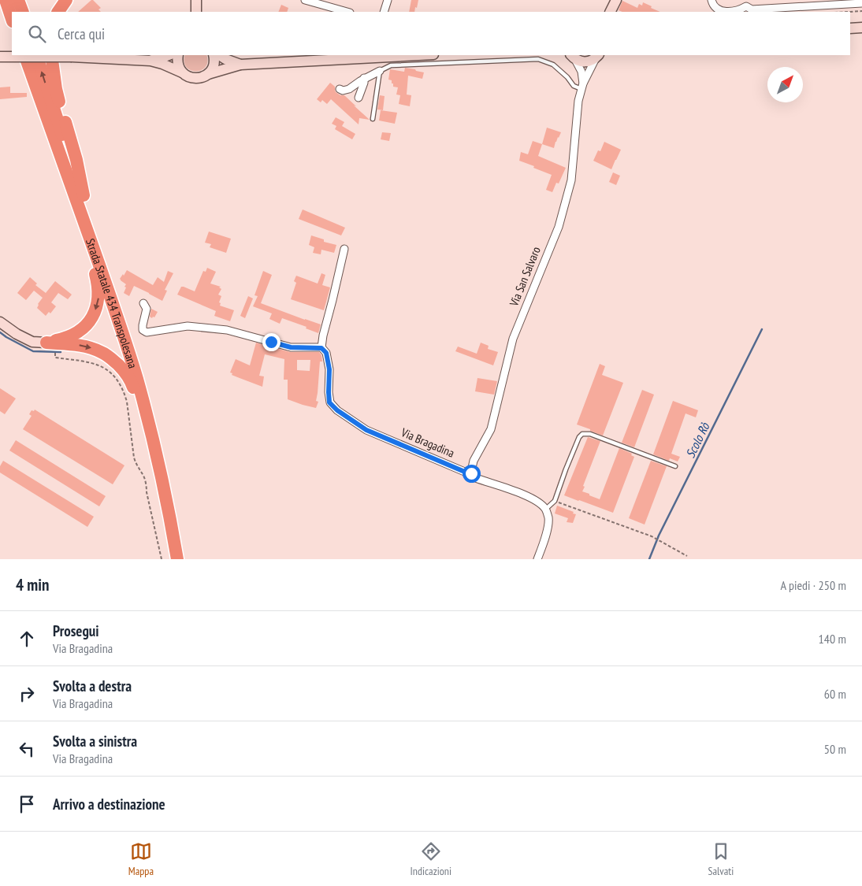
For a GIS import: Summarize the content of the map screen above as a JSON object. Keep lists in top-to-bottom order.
{
  "streets": {
    "highway": ["Strada Statale 434 Transpolesana"],
    "street": ["Via San Salvaro", "Via Bragadina"]
  },
  "crossings": [
    ["Via San Salvaro", "Via Bragadina"]
  ],
  "water": ["Scolo Rò"],
  "north": "top right",
  "page": {
    "search": "Cerca qui",
    "heading": ["4 min", "A piedi · 250 m"],
    "list": [
      ["Prosegui", "Via Bragadina", "140 m"],
      ["Svolta a destra", "Via Bragadina", "60 m"],
      ["Svolta a sinistra", "Via Bragadina", "50 m"],
      "Arrivo a destinazione"
    ],
    "nav": ["Mappa", "Indicazioni", "Salvati"]
  }
}
